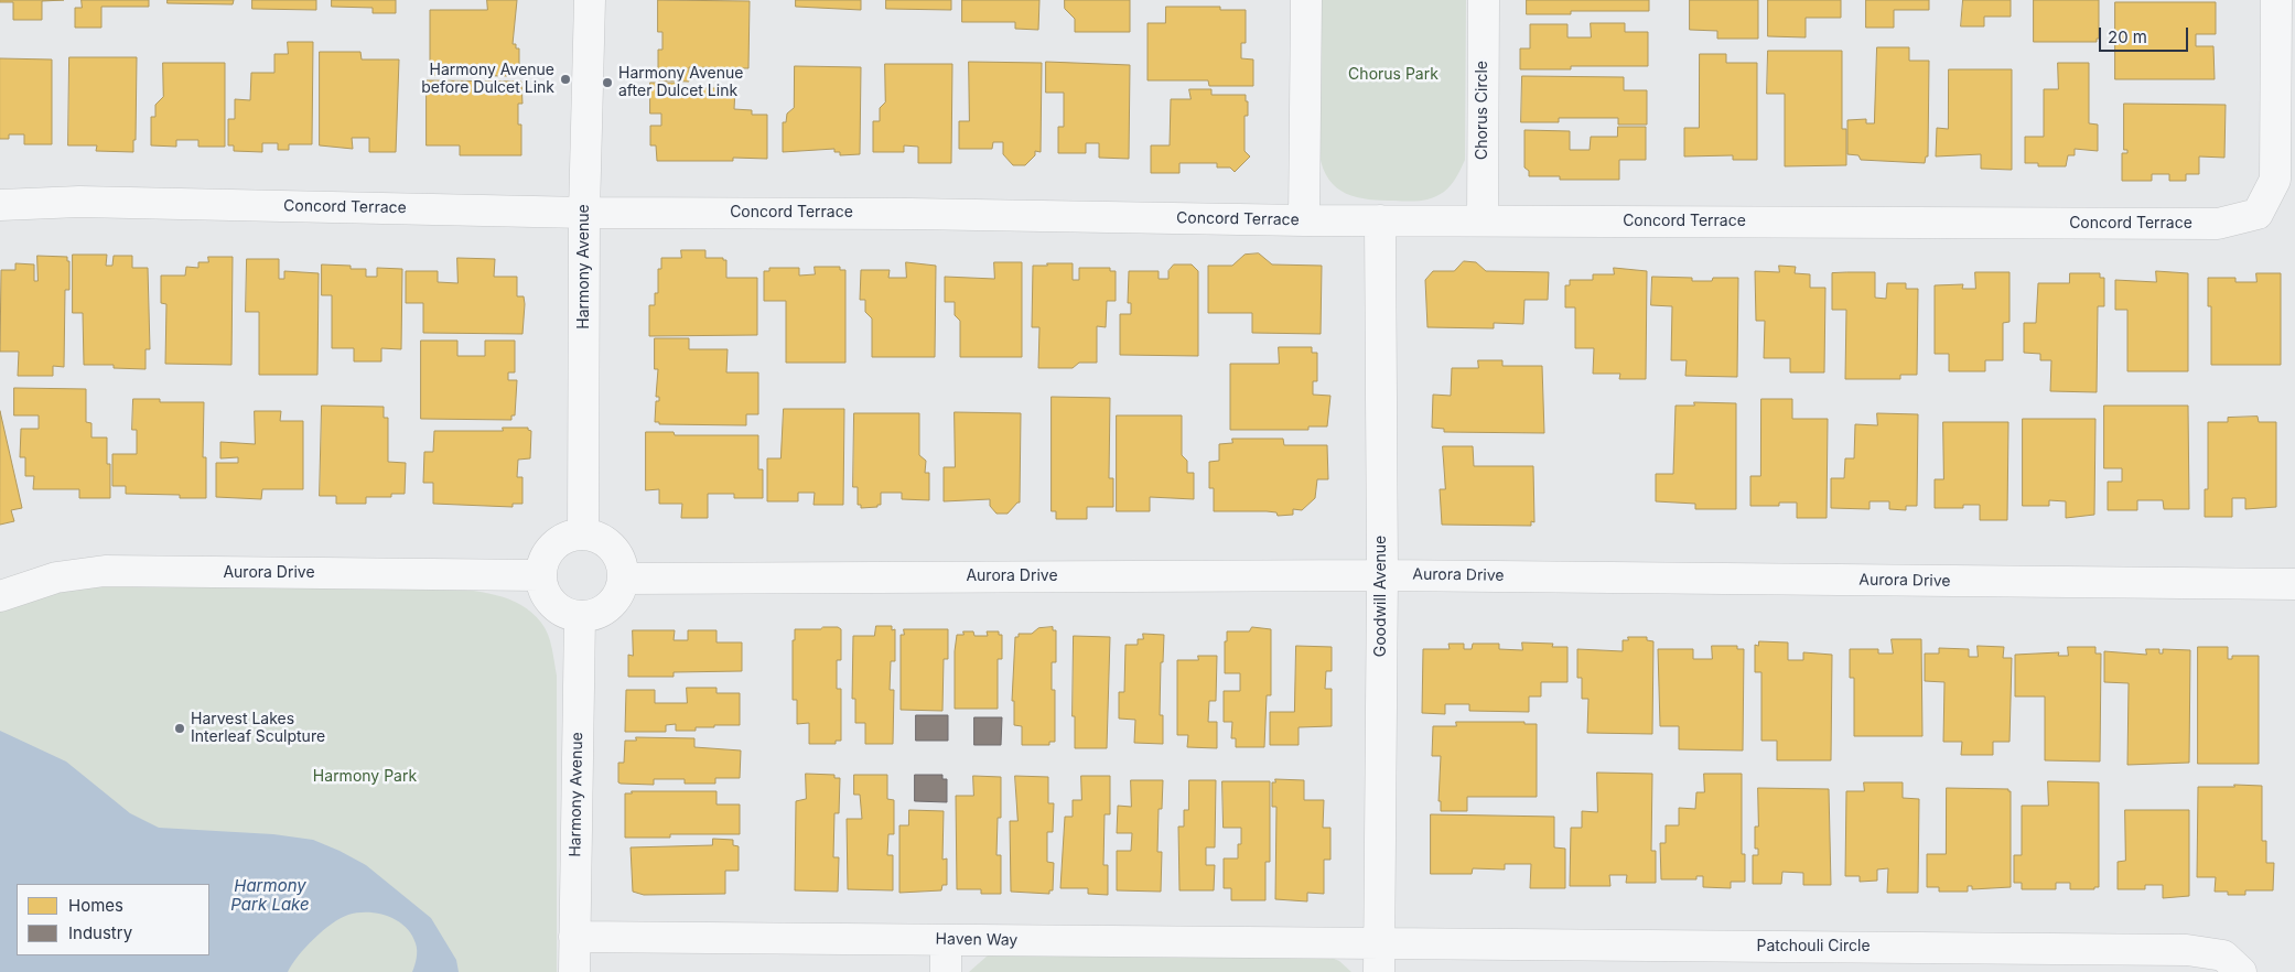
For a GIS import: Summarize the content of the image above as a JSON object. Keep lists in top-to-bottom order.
{
  "streets": {
    "street": [
      "Chorus Circle",
      "Concord Terrace",
      "Harmony Avenue",
      "Aurora Drive",
      "Goodwill Avenue",
      "Haven Way",
      "Patchouli Circle"
    ]
  },
  "crossings": [
    ["Chorus Circle", "Concord Terrace"],
    ["Concord Terrace", "Harmony Avenue"],
    ["Concord Terrace", "Goodwill Avenue"],
    ["Harmony Avenue", "Aurora Drive"],
    ["Harmony Avenue", "Haven Way"],
    ["Aurora Drive", "Goodwill Avenue"],
    ["Goodwill Avenue", "Haven Way"],
    ["Goodwill Avenue", "Patchouli Circle"],
    ["Haven Way", "Patchouli Circle"]
  ],
  "water": ["Harmony Park Lake"],
  "parks": ["Chorus Park", "Harmony Park"],
  "places": ["Harmony Avenue before Dulcet Link", "Harmony Avenue after Dulcet Link", "Harvest Lakes Interleaf Sculpture"],
  "legend": ["Homes", "Industry"],
  "scale_bar": "20 m"
}
